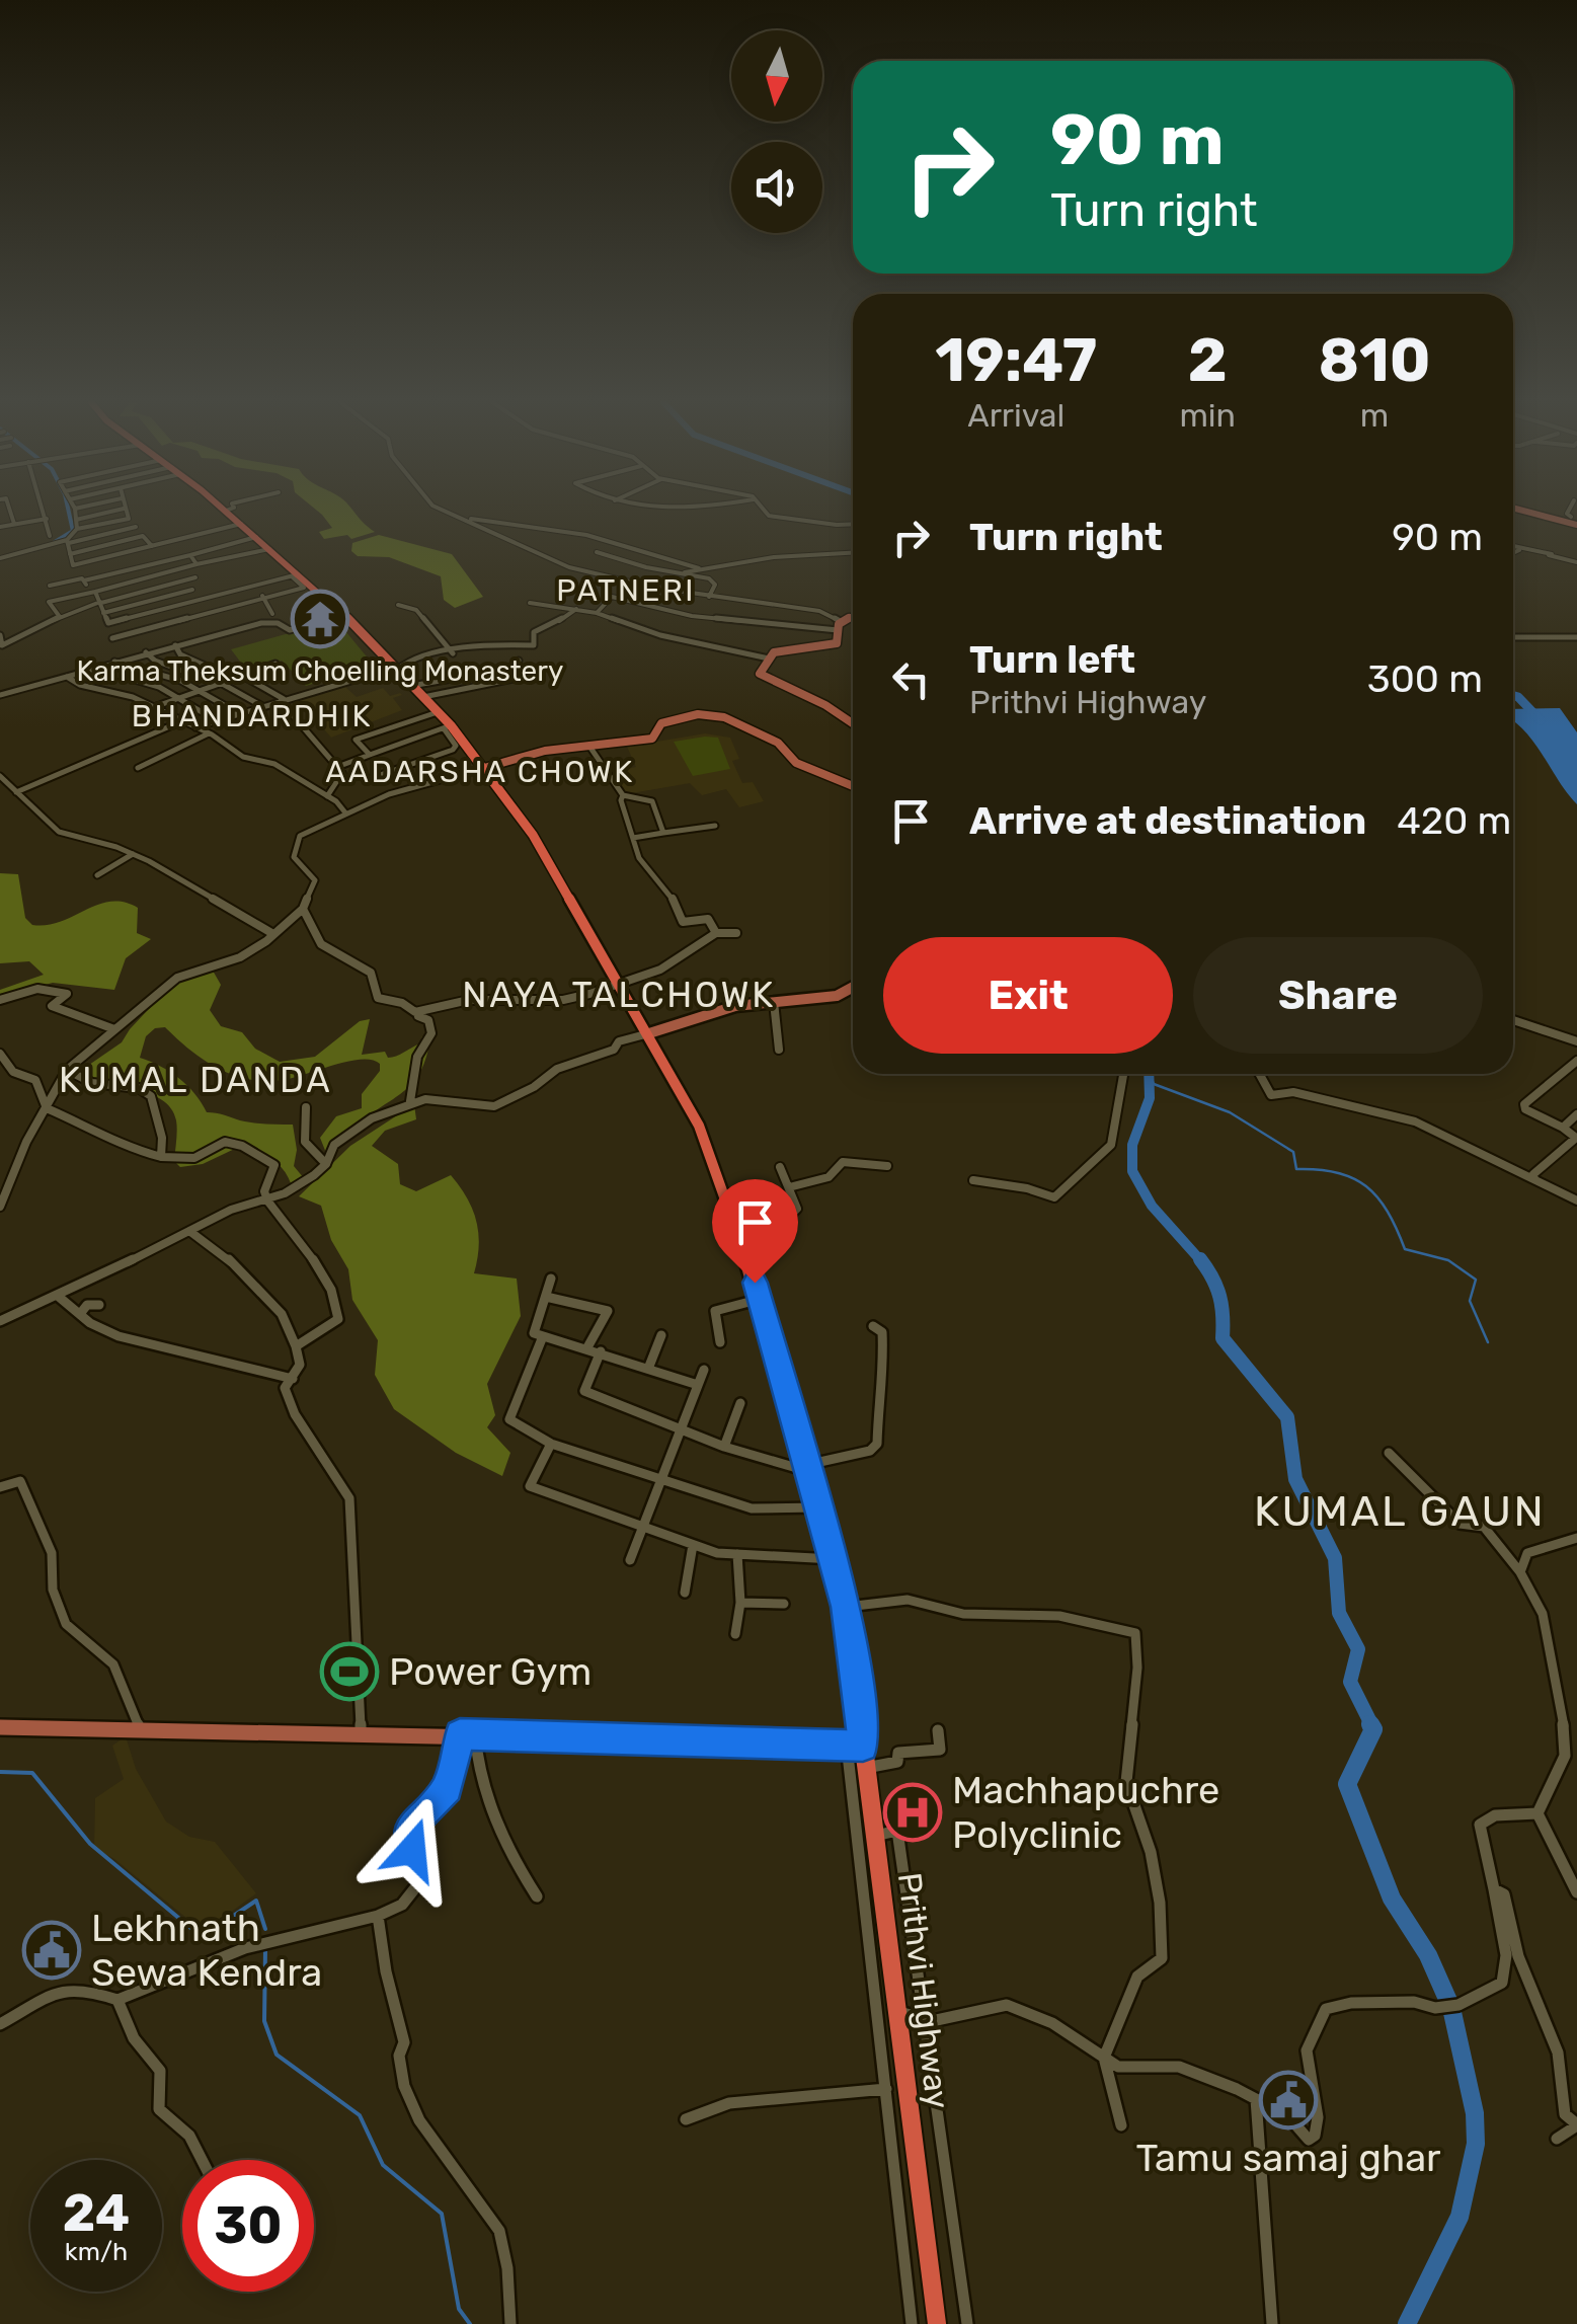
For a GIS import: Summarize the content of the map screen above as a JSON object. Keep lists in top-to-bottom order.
{
  "streets": {
    "highway": ["Prithvi Highway"]
  },
  "districts": [
    "PATNERI",
    "BHANDARDHIK",
    "AADARSHA CHOWK",
    "NAYA TALCHOWK",
    "KUMAL DANDA",
    "KUMAL GAUN"
  ],
  "places": {
    "temple": ["Karma Theksum Choelling Monastery"],
    "sports": ["Power Gym"],
    "hospital": ["Machhapuchre Polyclinic"],
    "public building": ["Lekhnath Sewa Kendra", "Tamu samaj ghar"]
  },
  "north": "bottom",
  "page": {
    "turn": ["90 m", "Turn right"],
    "eta": [
      "19:47",
      "Arrival",
      "2",
      "min",
      "810",
      "m"
    ],
    "list": [
      {
        "name": "Turn right",
        "value": "90 m"
      },
      {
        "name": "Turn left",
        "note": "Prithvi Highway",
        "value": "300 m"
      },
      {
        "name": "Arrive at destination",
        "value": "420 m"
      }
    ],
    "buttons": ["Exit", "Share"],
    "speed": "24 km/h",
    "limit": "30"
  }
}
